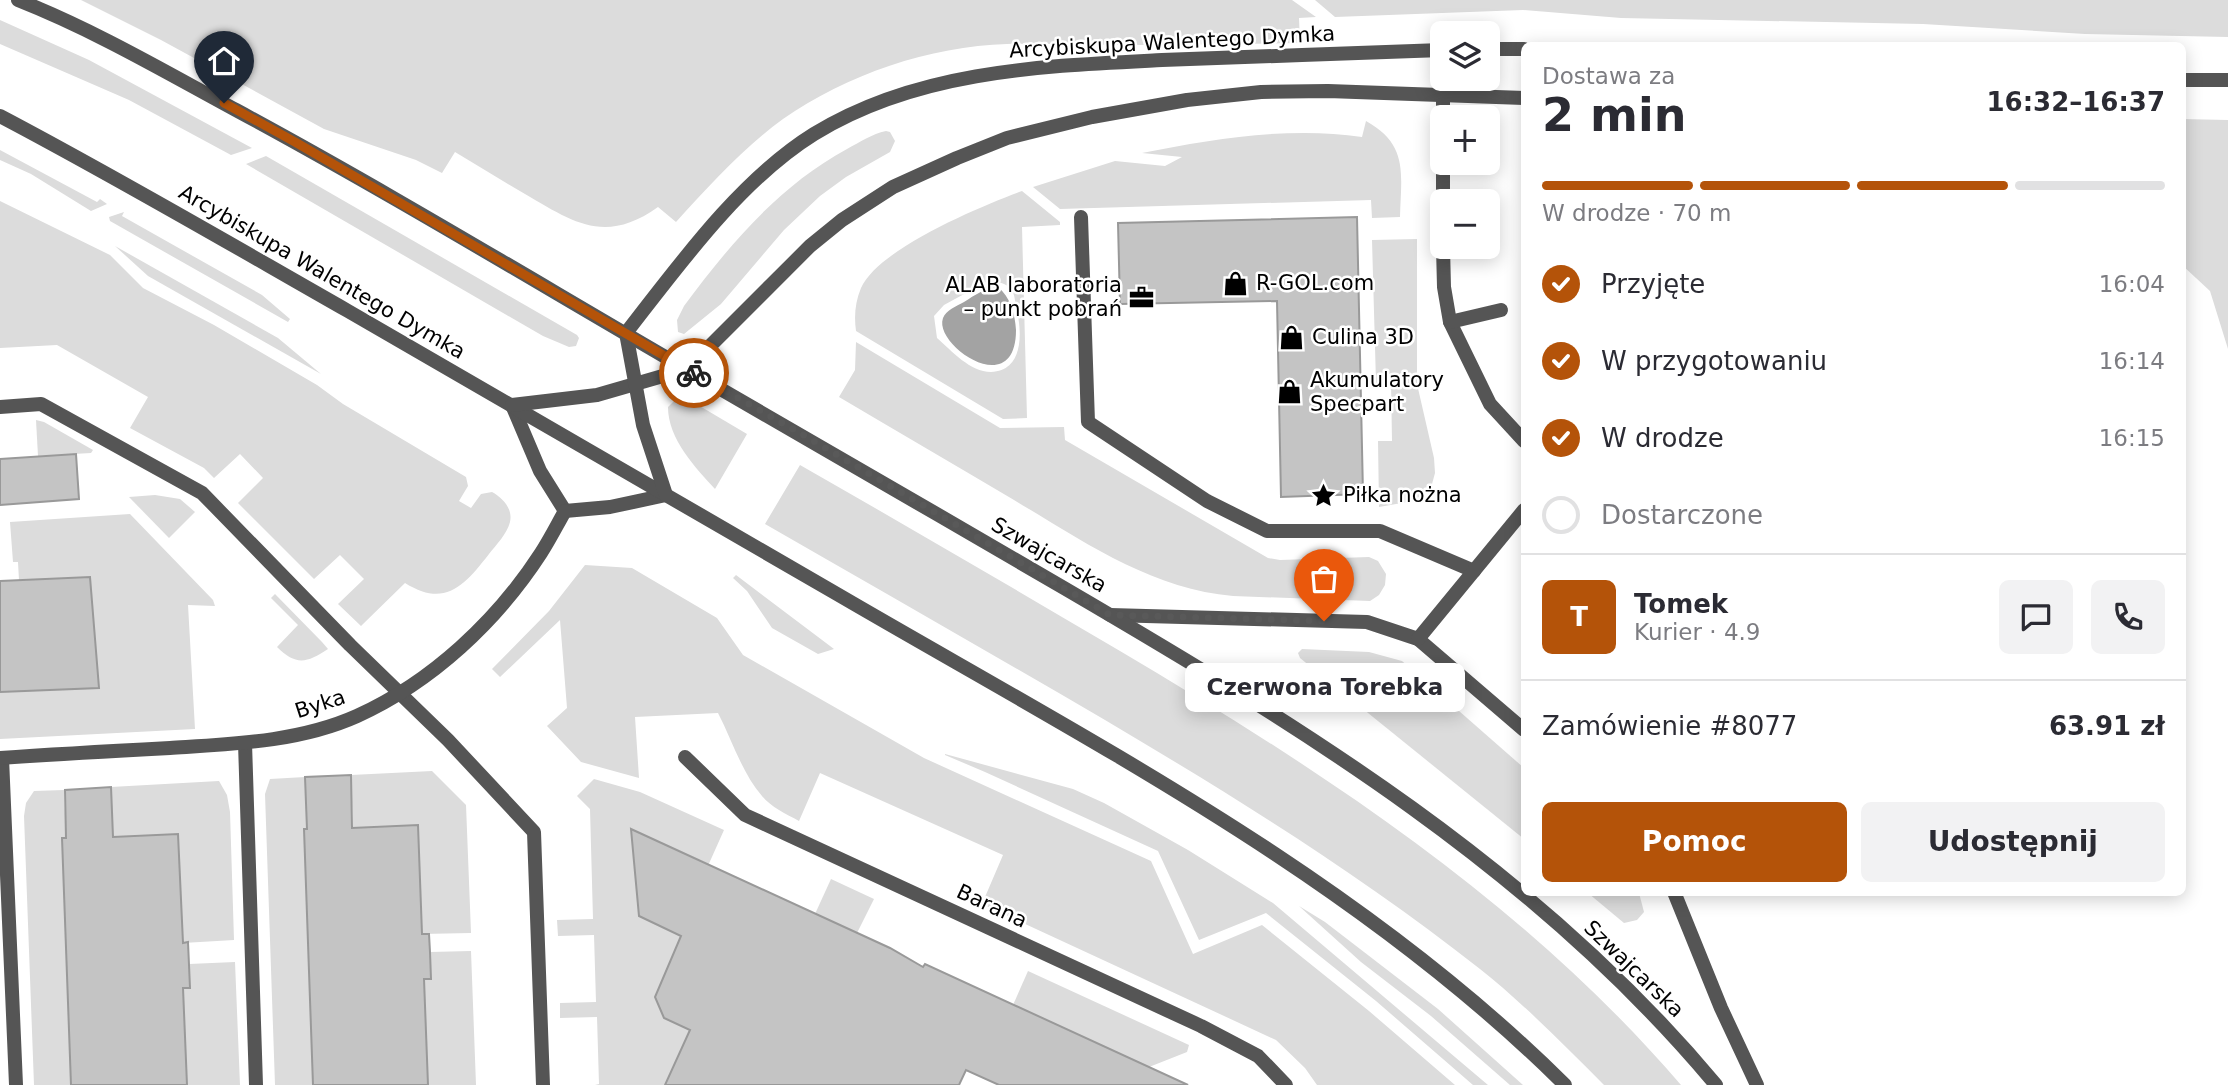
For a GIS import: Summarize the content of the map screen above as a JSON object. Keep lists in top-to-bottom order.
{
  "streets": {
    "street": [
      "Arcybiskupa Walentego Dymka",
      "Szwajcarska",
      "Byka",
      "Barana"
    ]
  },
  "crossings": [
    ["Arcybiskupa Walentego Dymka", "Szwajcarska"]
  ],
  "places": {
    "shop": ["R-GOL.com", "Culina 3D", "Akumulatory Specpart"],
    "office": ["ALAB laboratoria – punkt pobrań"],
    "place": ["Piłka nożna"],
    "other": ["Czerwona Torebka"]
  },
  "page": {
    "map_buttons": ["+", "−"],
    "heading": ["2 min", "Dostawa za", "16:32–16:37"],
    "panel": [
      "Tomek",
      "Kurier · 4.9",
      "Zamówienie #8077",
      "63.91 zł"
    ],
    "bar": "W drodze · 70 m",
    "list": [
      ["Przyjęte", "16:04"],
      ["W przygotowaniu", "16:14"],
      ["W drodze", "16:15"],
      "Dostarczone"
    ],
    "round": "T",
    "bubble": "Czerwona Torebka",
    "buttons": ["Pomoc", "Udostępnij"]
  }
}
